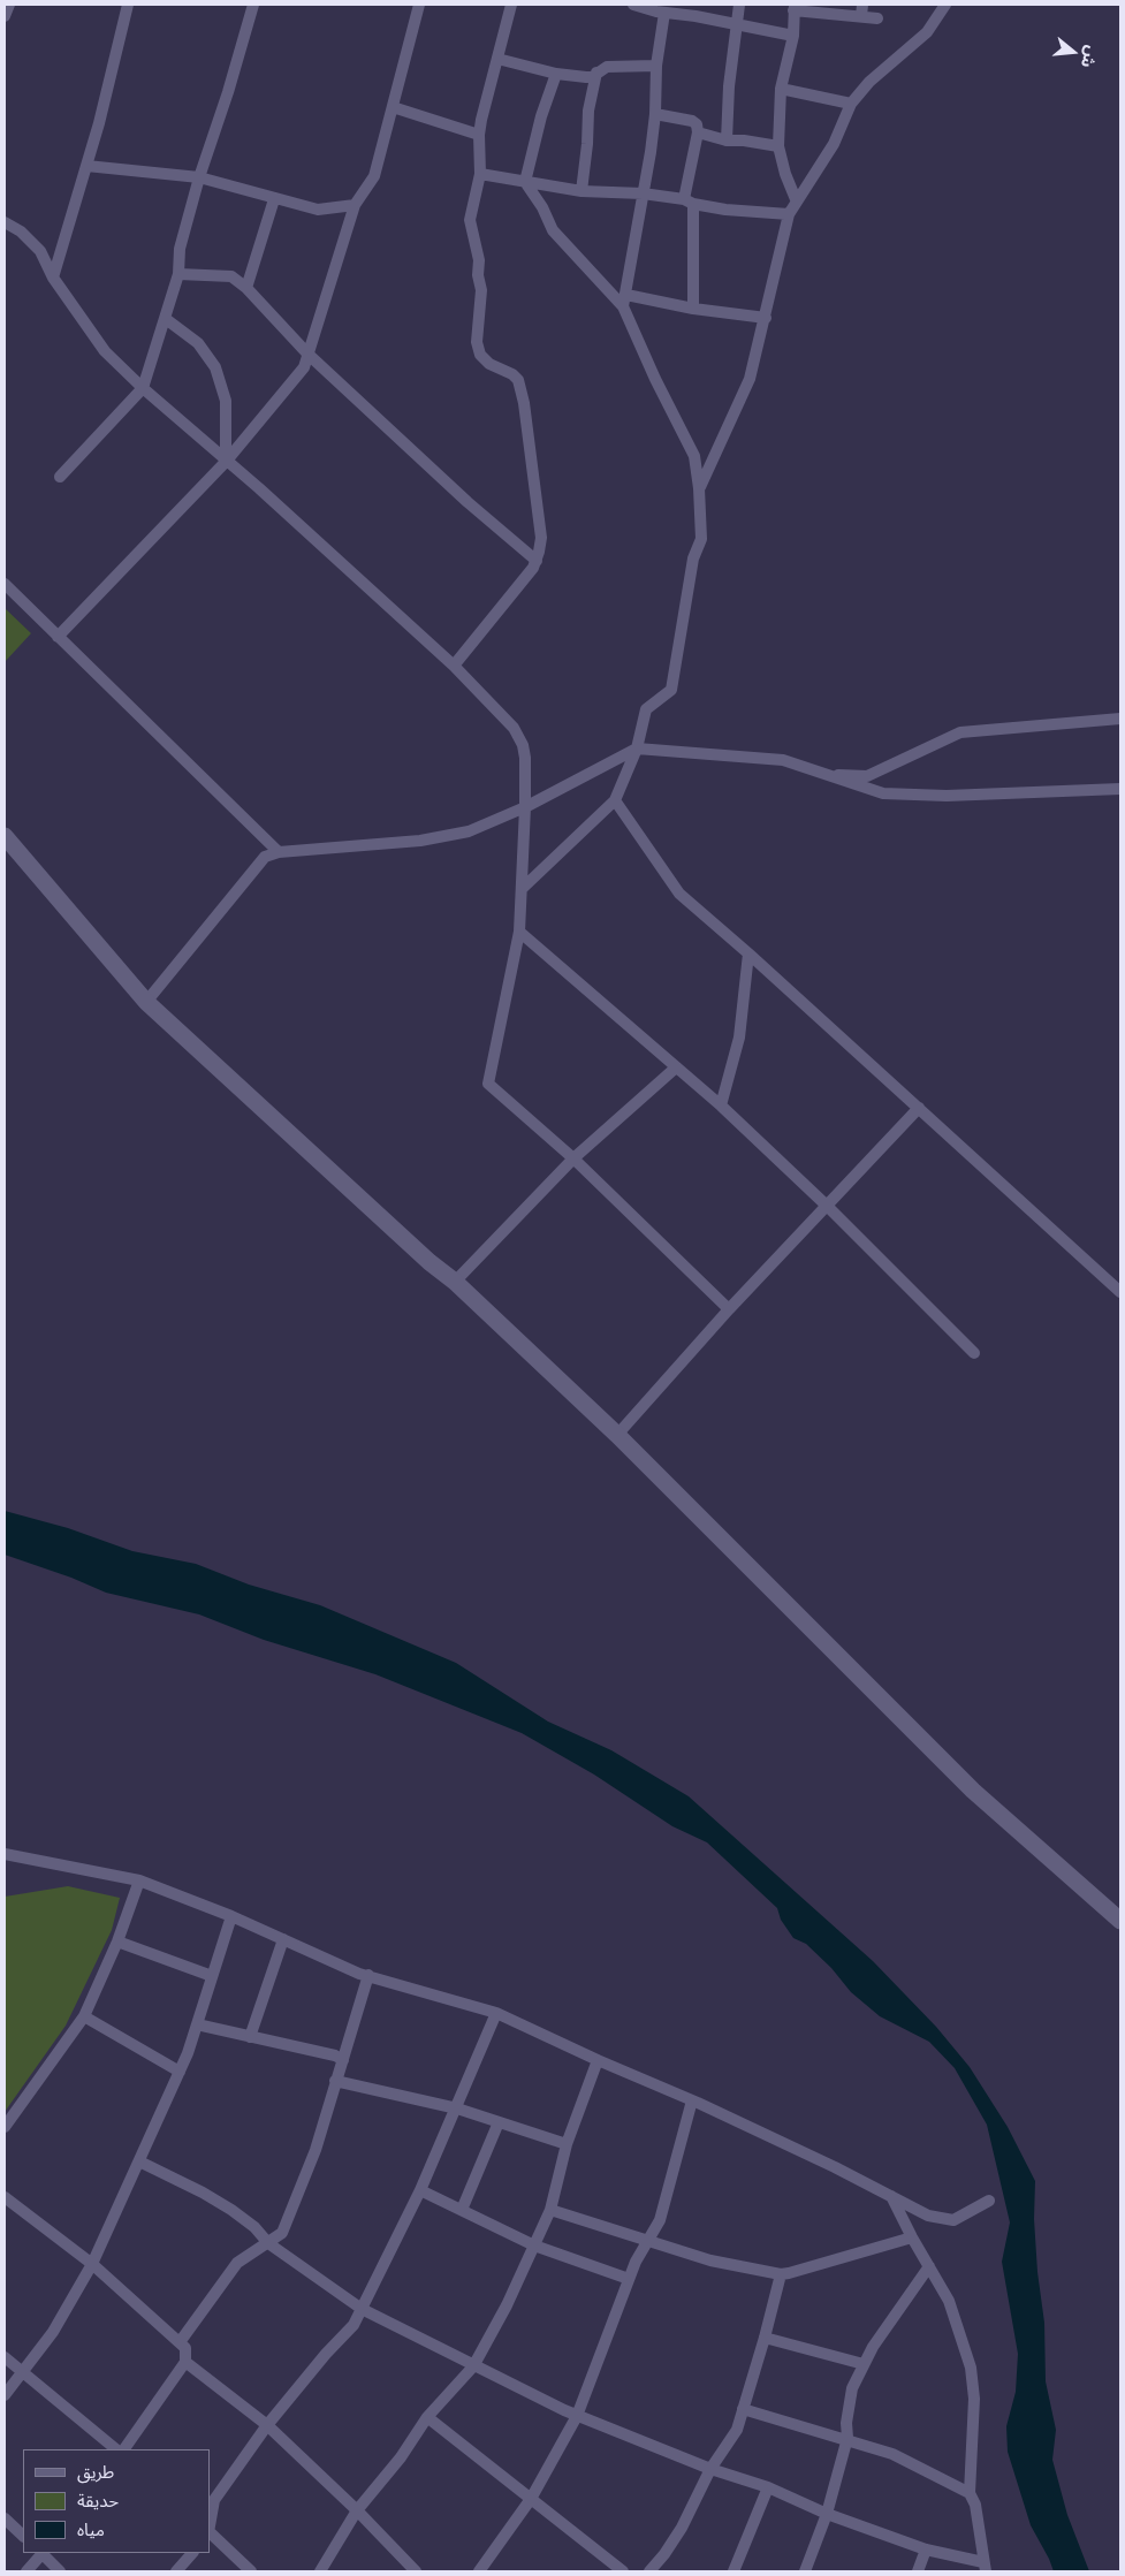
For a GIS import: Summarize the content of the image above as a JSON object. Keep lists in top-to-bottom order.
{
  "legend": ["طريق", "حديقة", "مياه"],
  "north": "right"
}
